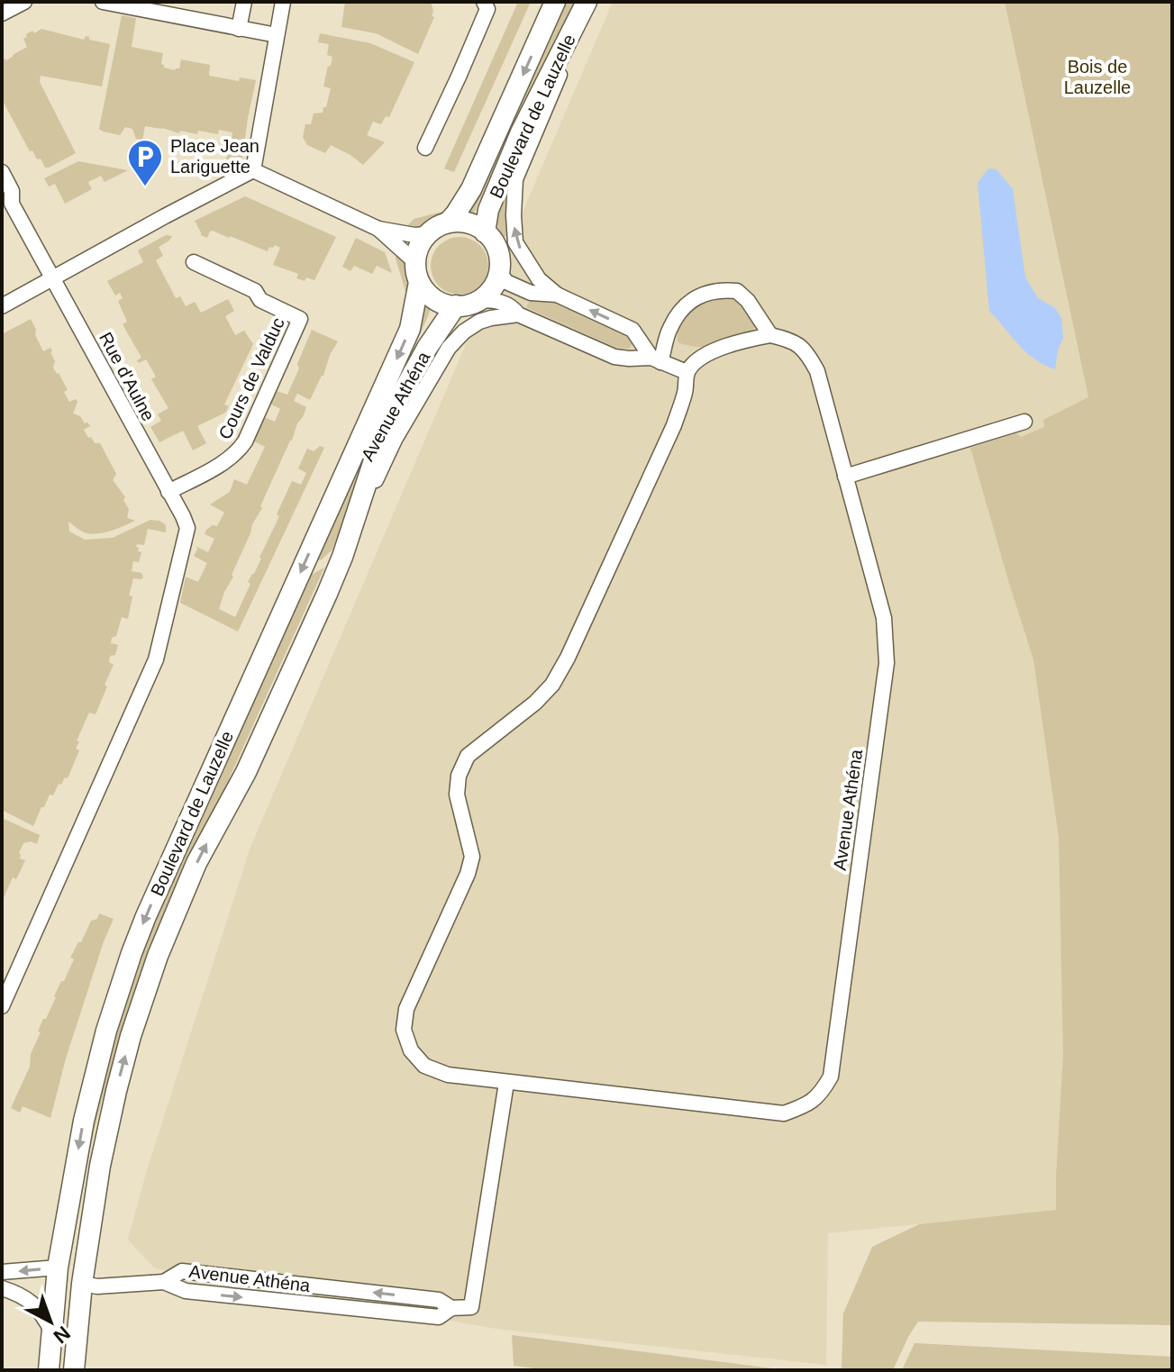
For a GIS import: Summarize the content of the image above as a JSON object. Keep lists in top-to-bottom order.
{
  "streets": {
    "main road": ["Boulevard de Lauzelle"],
    "street": ["Rue d'Aulne", "Cours de Valduc", "Avenue Athéna"]
  },
  "crossings": [
    ["Boulevard de Lauzelle", "Avenue Athéna"],
    ["Rue d'Aulne", "Cours de Valduc"]
  ],
  "parks": ["Bois de Lauzelle"],
  "places": {
    "parking": ["Place Jean Lariguette"]
  },
  "north": "bottom right"
}
